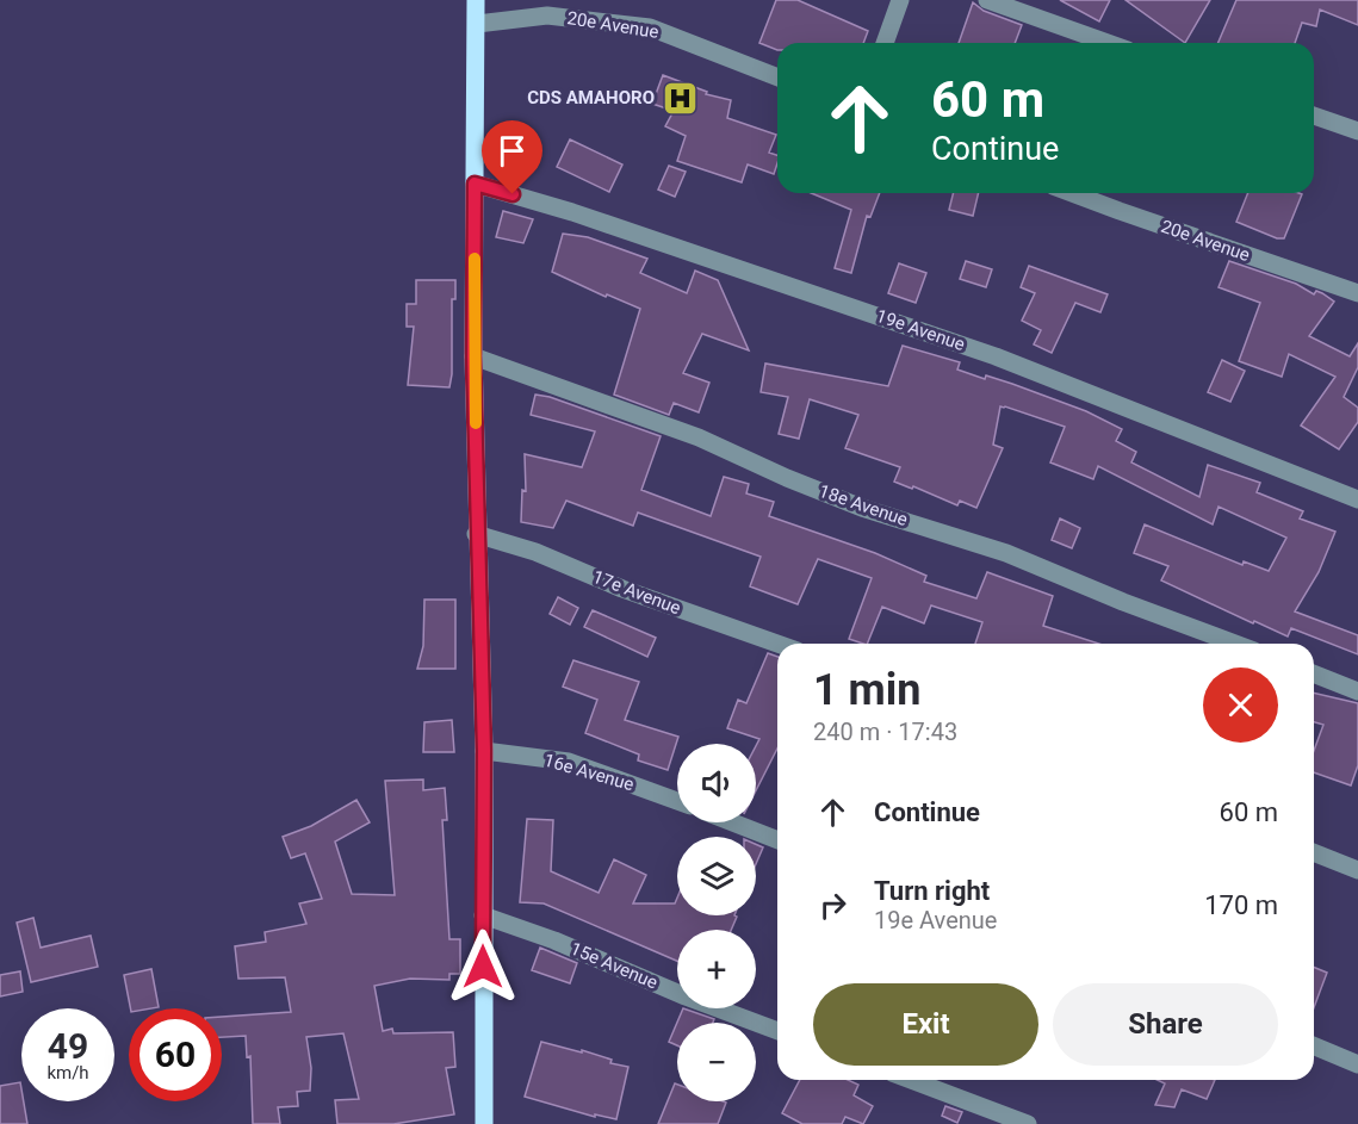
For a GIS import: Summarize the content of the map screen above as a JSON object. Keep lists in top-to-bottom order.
{
  "streets": {
    "street": [
      "20e Avenue",
      "19e Avenue",
      "18e Avenue",
      "17e Avenue",
      "16e Avenue",
      "15e Avenue"
    ]
  },
  "places": {
    "hospital": ["CDS AMAHORO"]
  },
  "page": {
    "turn": ["60 m", "Continue"],
    "heading": ["1 min", "240 m · 17:43"],
    "map_buttons": ["+", "−"],
    "list": [
      {
        "name": "Continue",
        "value": "60 m"
      },
      {
        "name": "Turn right",
        "note": "19e Avenue",
        "value": "170 m"
      }
    ],
    "buttons": ["Exit", "Share"],
    "speed": "49 km/h",
    "limit": "60"
  }
}
